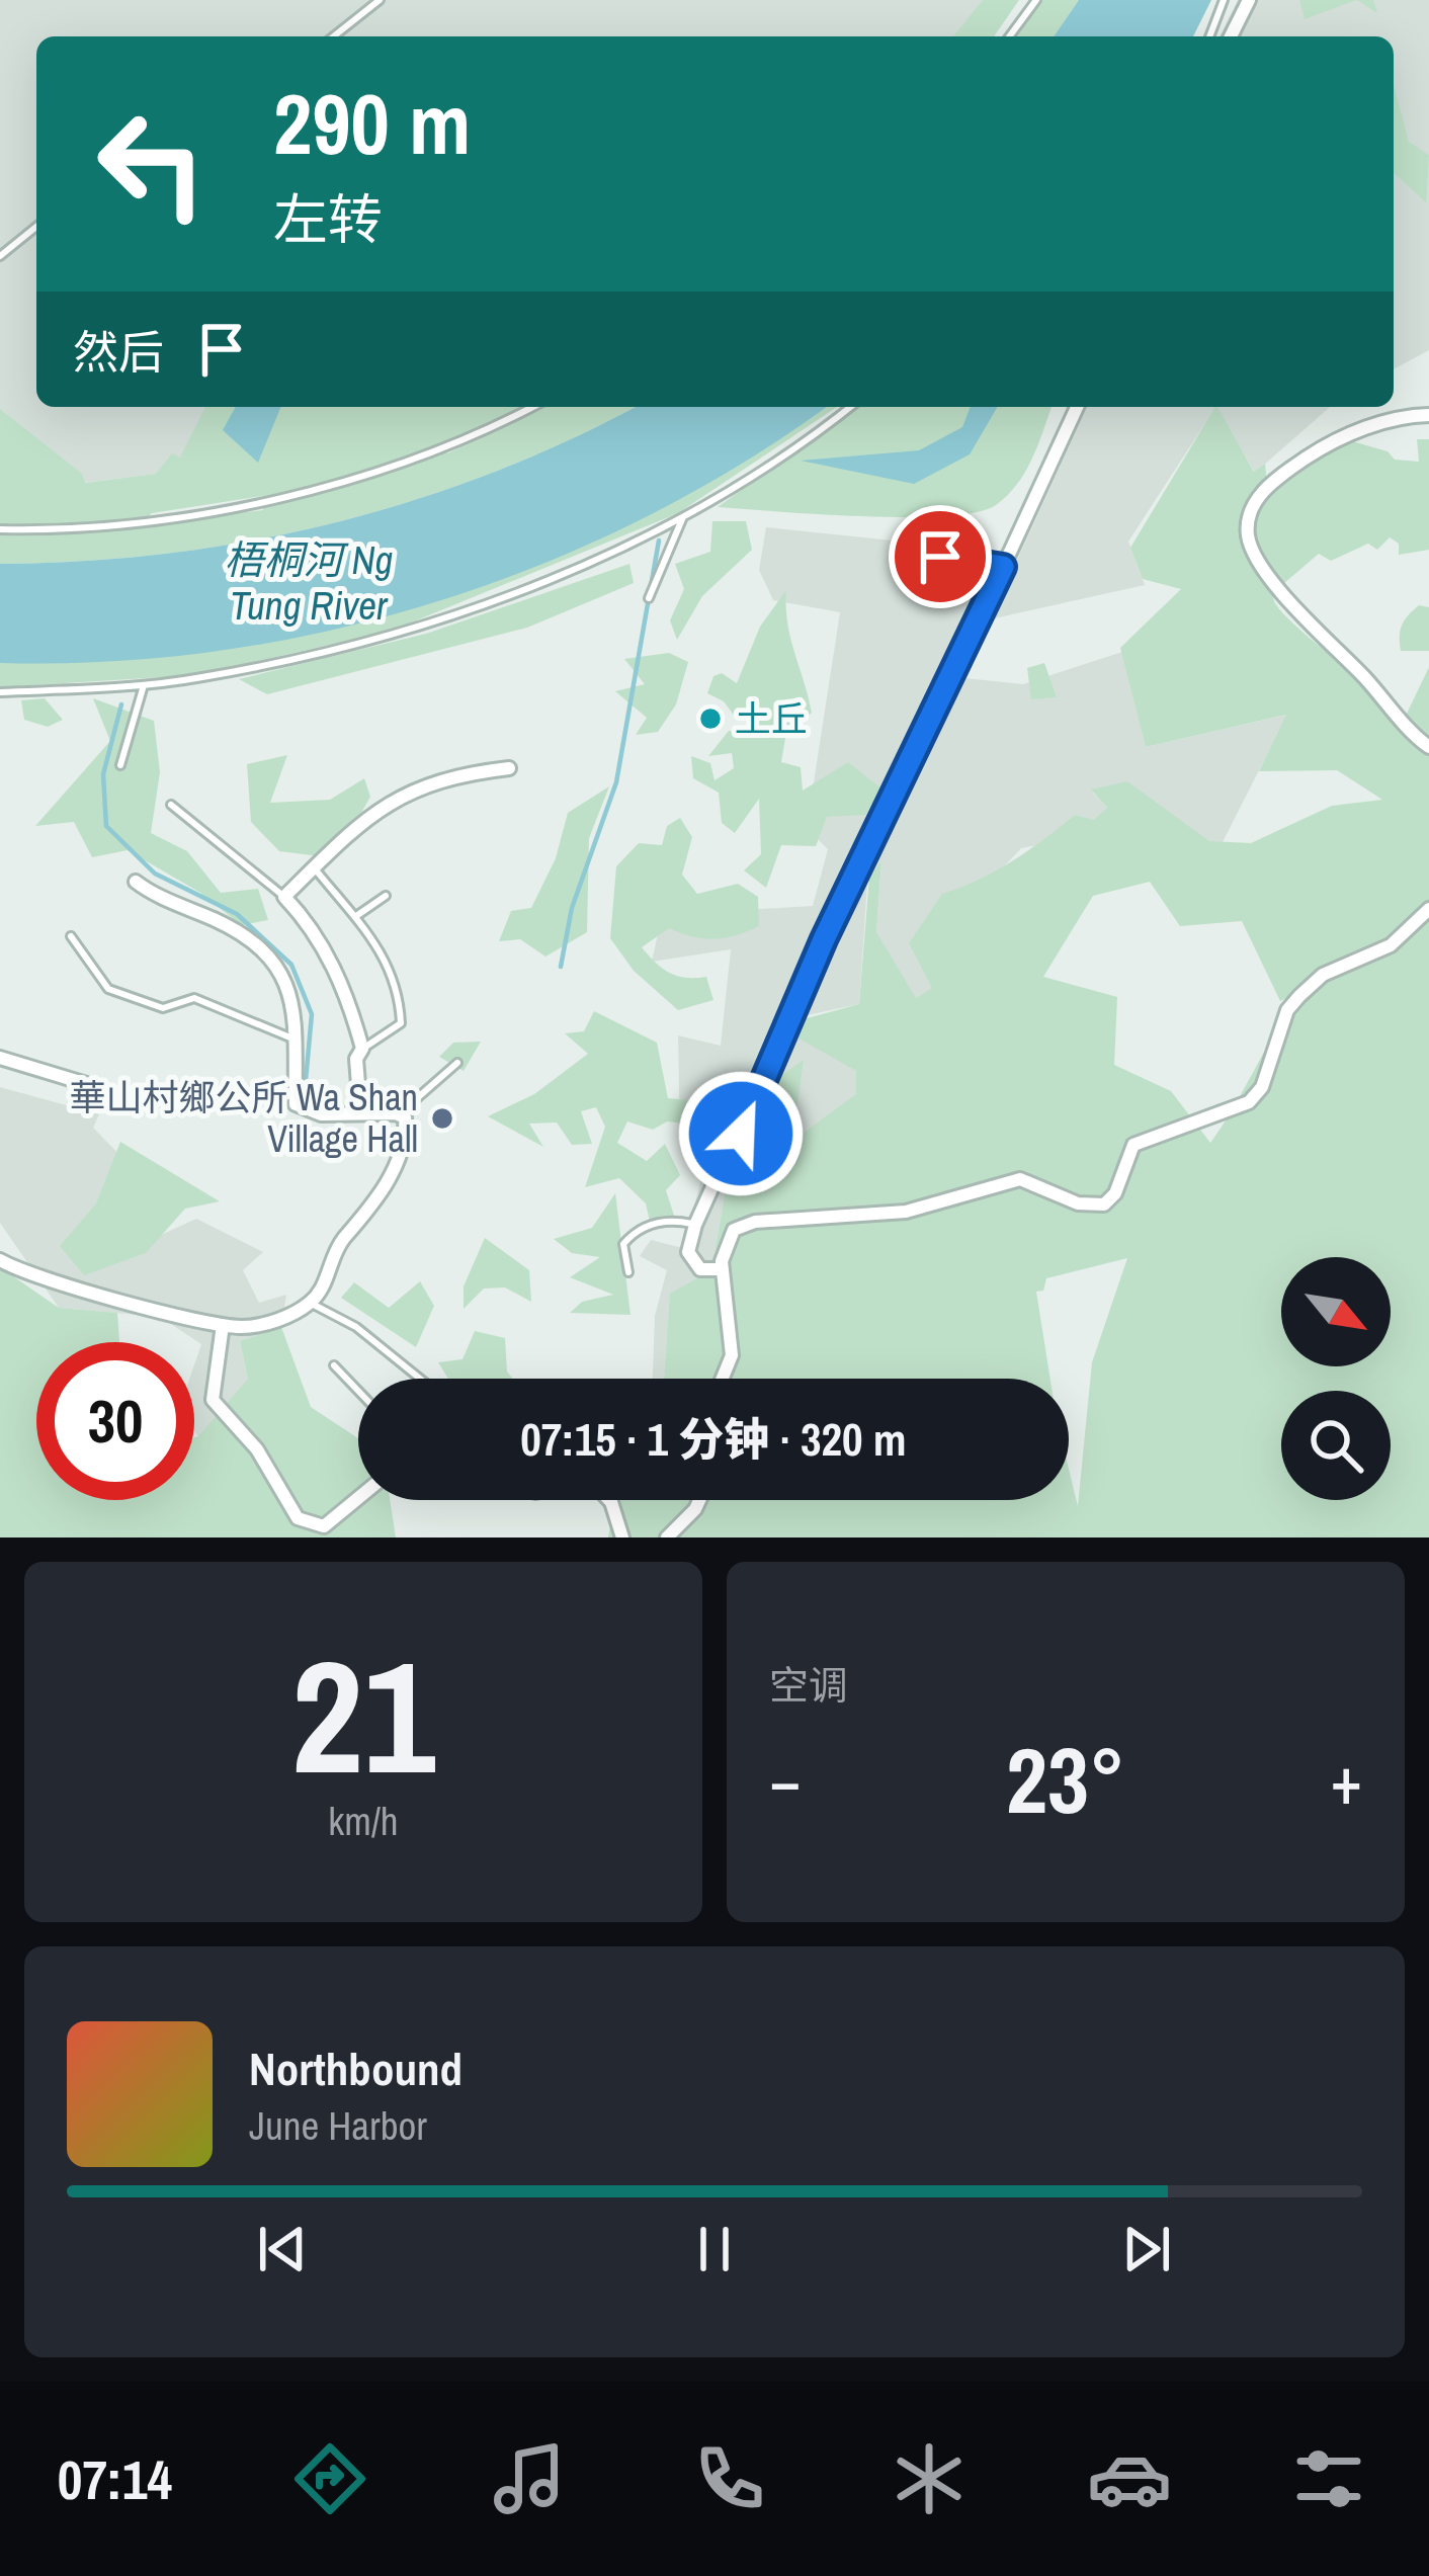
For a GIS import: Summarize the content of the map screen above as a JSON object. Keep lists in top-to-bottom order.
{
  "water": ["梧桐河 Ng Tung River"],
  "places": ["土丘", "華山村鄉公所 Wa Shan Village Hall"],
  "north": "bottom right",
  "page": {
    "turn": ["290 m", "左转"],
    "then": "然后",
    "limit": "30",
    "trip": "07:15 · 1 分钟 · 320 m",
    "tile": [
      ["21", "km/h"],
      "空调"
    ],
    "heat": ["−", "23°", "+"],
    "song": ["Northbound", "June Harbor"],
    "tabs": "07:14"
  }
}
